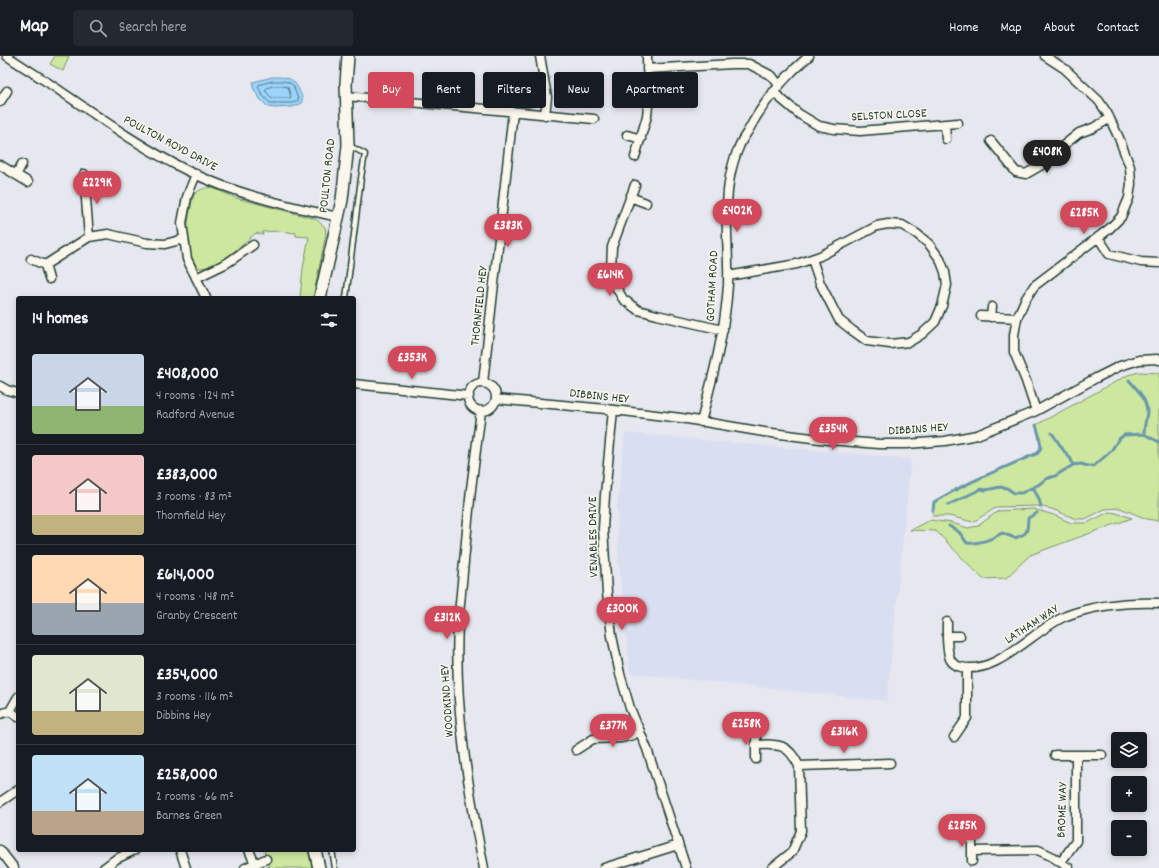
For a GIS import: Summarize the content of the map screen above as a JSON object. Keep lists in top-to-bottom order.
{
  "streets": {
    "street": [
      "SELSTON CLOSE",
      "POULTON ROYD DRIVE",
      "POULTON ROAD",
      "GOTHAM ROAD",
      "THORNFIELD HEY",
      "DIBBINS HEY",
      "VENABLES DRIVE",
      "LATHAM WAY",
      "WOODKIND HEY",
      "BROME WAY"
    ]
  },
  "crossings": [
    ["SELSTON CLOSE", "GOTHAM ROAD"],
    ["POULTON ROYD DRIVE", "POULTON ROAD"],
    ["GOTHAM ROAD", "DIBBINS HEY"],
    ["THORNFIELD HEY", "DIBBINS HEY"],
    ["THORNFIELD HEY", "WOODKIND HEY"],
    ["DIBBINS HEY", "VENABLES DRIVE"],
    ["DIBBINS HEY", "WOODKIND HEY"]
  ],
  "page": {
    "header": "Map",
    "search": "Search here",
    "nav": [
      "Home",
      "Map",
      "About",
      "Contact"
    ],
    "chip": [
      "Buy",
      "Rent",
      "Filters",
      "New",
      "Apartment"
    ],
    "price": [
      "£408K",
      "£229K",
      "£402K",
      "£285K",
      "£383K",
      "£614K",
      "£353K",
      "£354K",
      "£300K",
      "£312K",
      "£258K",
      "£377K",
      "£316K",
      "£285K"
    ],
    "heading": "14 homes",
    "list": [
      {
        "name": "£408,000",
        "note": "4 rooms · 124 m² · Radford Avenue"
      },
      {
        "name": "£383,000",
        "note": "3 rooms · 83 m² · Thornfield Hey"
      },
      {
        "name": "£614,000",
        "note": "4 rooms · 148 m² · Granby Crescent"
      },
      {
        "name": "£354,000",
        "note": "3 rooms · 116 m² · Dibbins Hey"
      },
      {
        "name": "£258,000",
        "note": "2 rooms · 66 m² · Barnes Green"
      }
    ],
    "map_buttons": ["+", "−"]
  }
}
